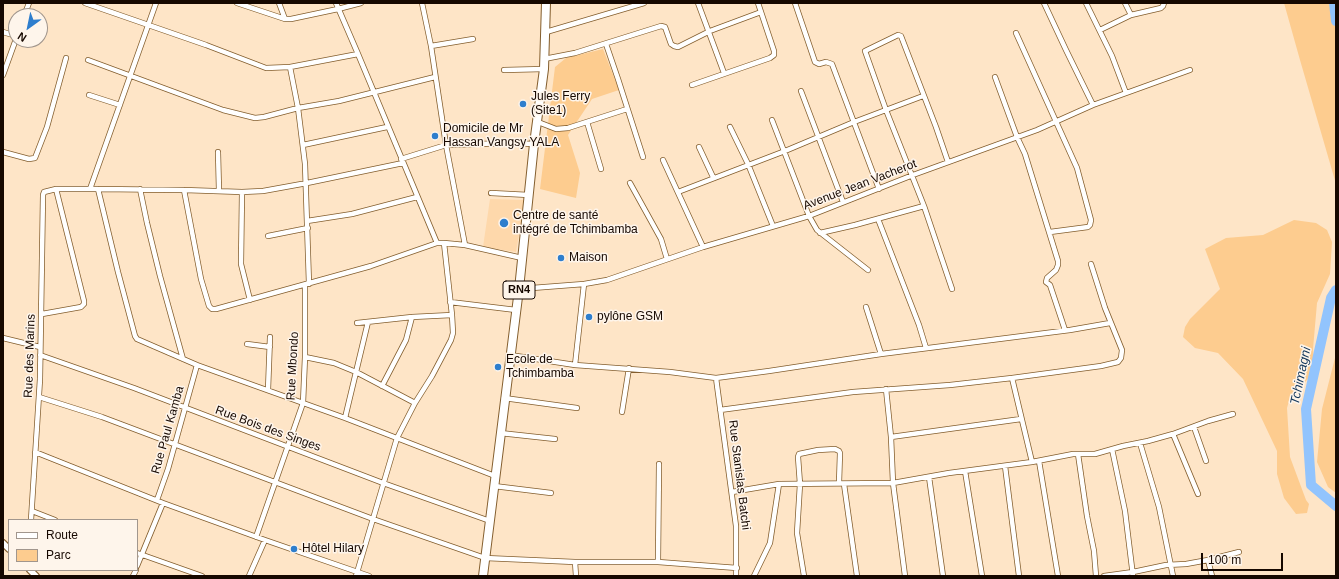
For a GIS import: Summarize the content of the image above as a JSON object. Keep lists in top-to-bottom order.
{
  "streets": {
    "highway": ["RN4"],
    "street": [
      "Avenue Jean Vacherot",
      "Rue des Marins",
      "Rue Mbondo",
      "Rue Bois des Singes",
      "Rue Paul Kamba",
      "Rue Stanislas Batchi"
    ]
  },
  "crossings": [
    ["RN4", "Rue Bois des Singes"],
    ["Rue des Marins", "Rue Bois des Singes"],
    ["Rue Mbondo", "Rue Bois des Singes"],
    ["Rue Bois des Singes", "Rue Paul Kamba"]
  ],
  "water": ["Tchimagni"],
  "places": [
    "Jules Ferry (Site1)",
    "Domicile de Mr Hassan Vangsy YALA",
    "Centre de santé intégré de Tchimbamba",
    "Maison",
    "pylône GSM",
    "Ecole de Tchimbamba",
    "Hôtel Hilary"
  ],
  "legend": ["Route", "Parc"],
  "scale_bar": "100 m",
  "north": "bottom left"
}
